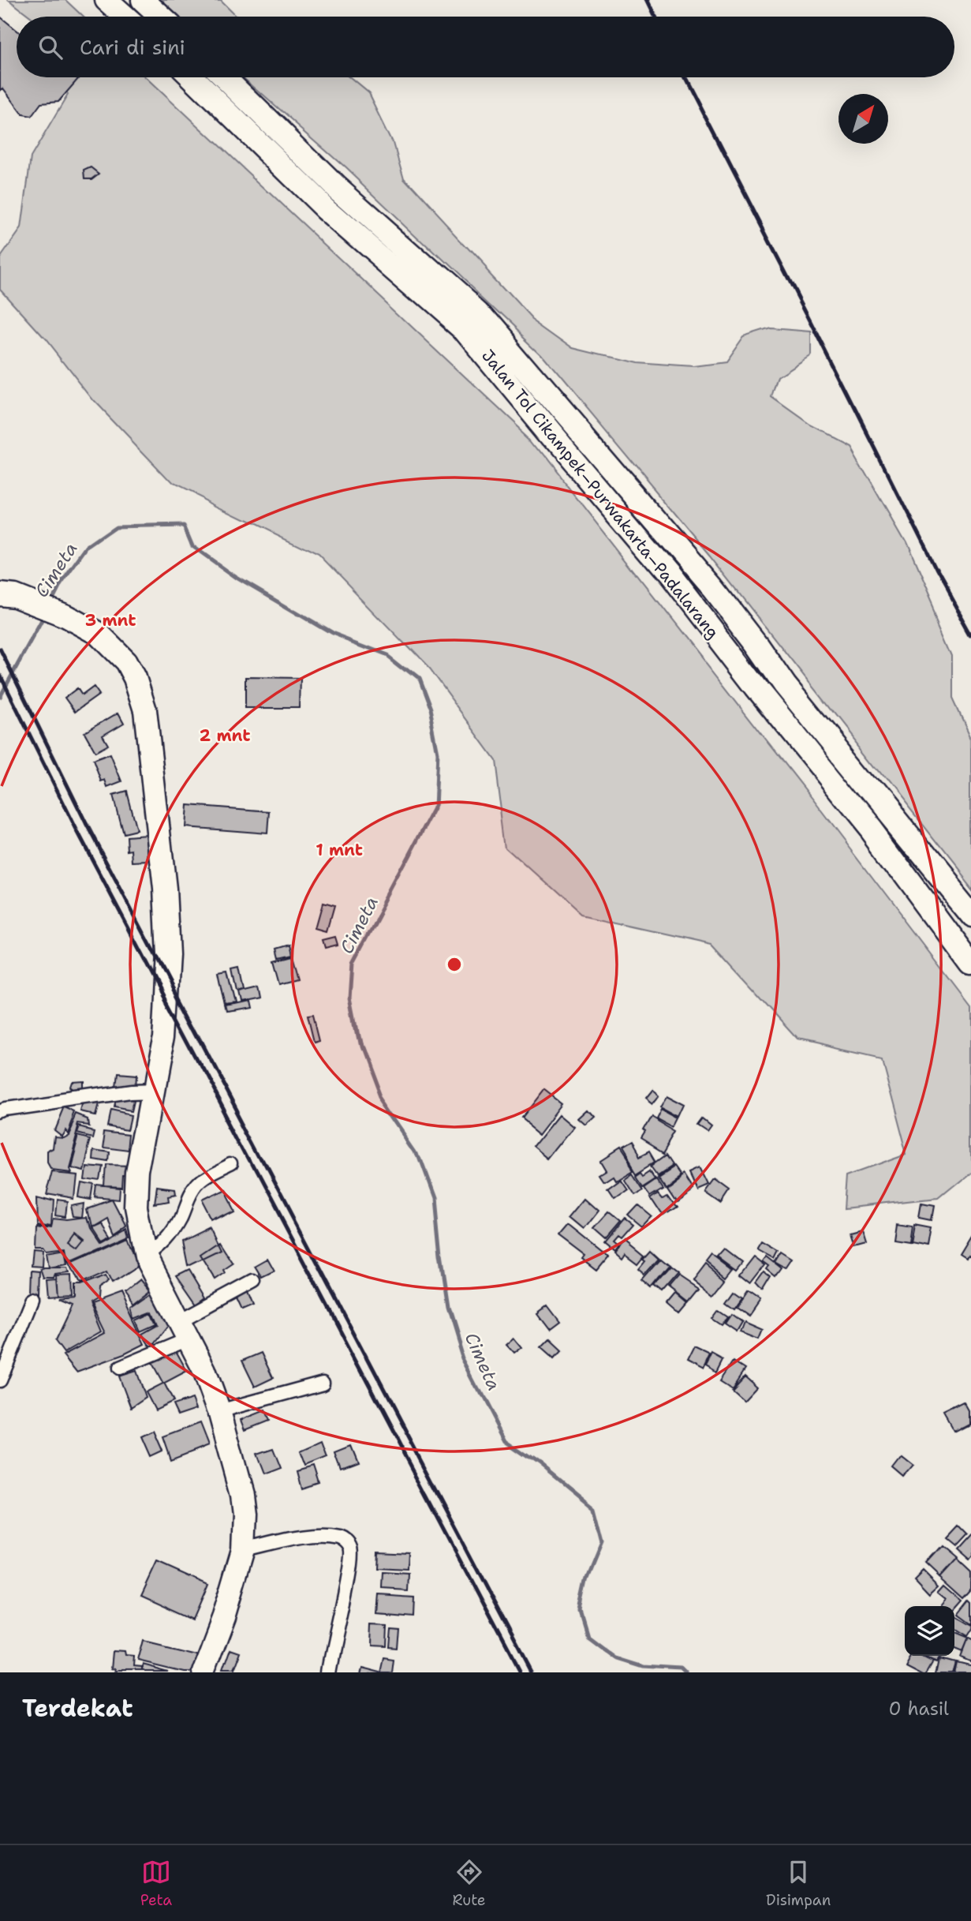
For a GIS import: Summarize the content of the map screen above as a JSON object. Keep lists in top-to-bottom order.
{
  "streets": {
    "highway": ["Jalan Tol Cikampek–Purwakarta–Padalarang"]
  },
  "water": ["Cimeta"],
  "north": "top right",
  "page": {
    "search": "Cari di sini",
    "heading": ["Terdekat", "0 hasil"],
    "nav": ["Peta", "Rute", "Disimpan"]
  },
  "rings": ["3 mnt", "2 mnt", "1 mnt"]
}
